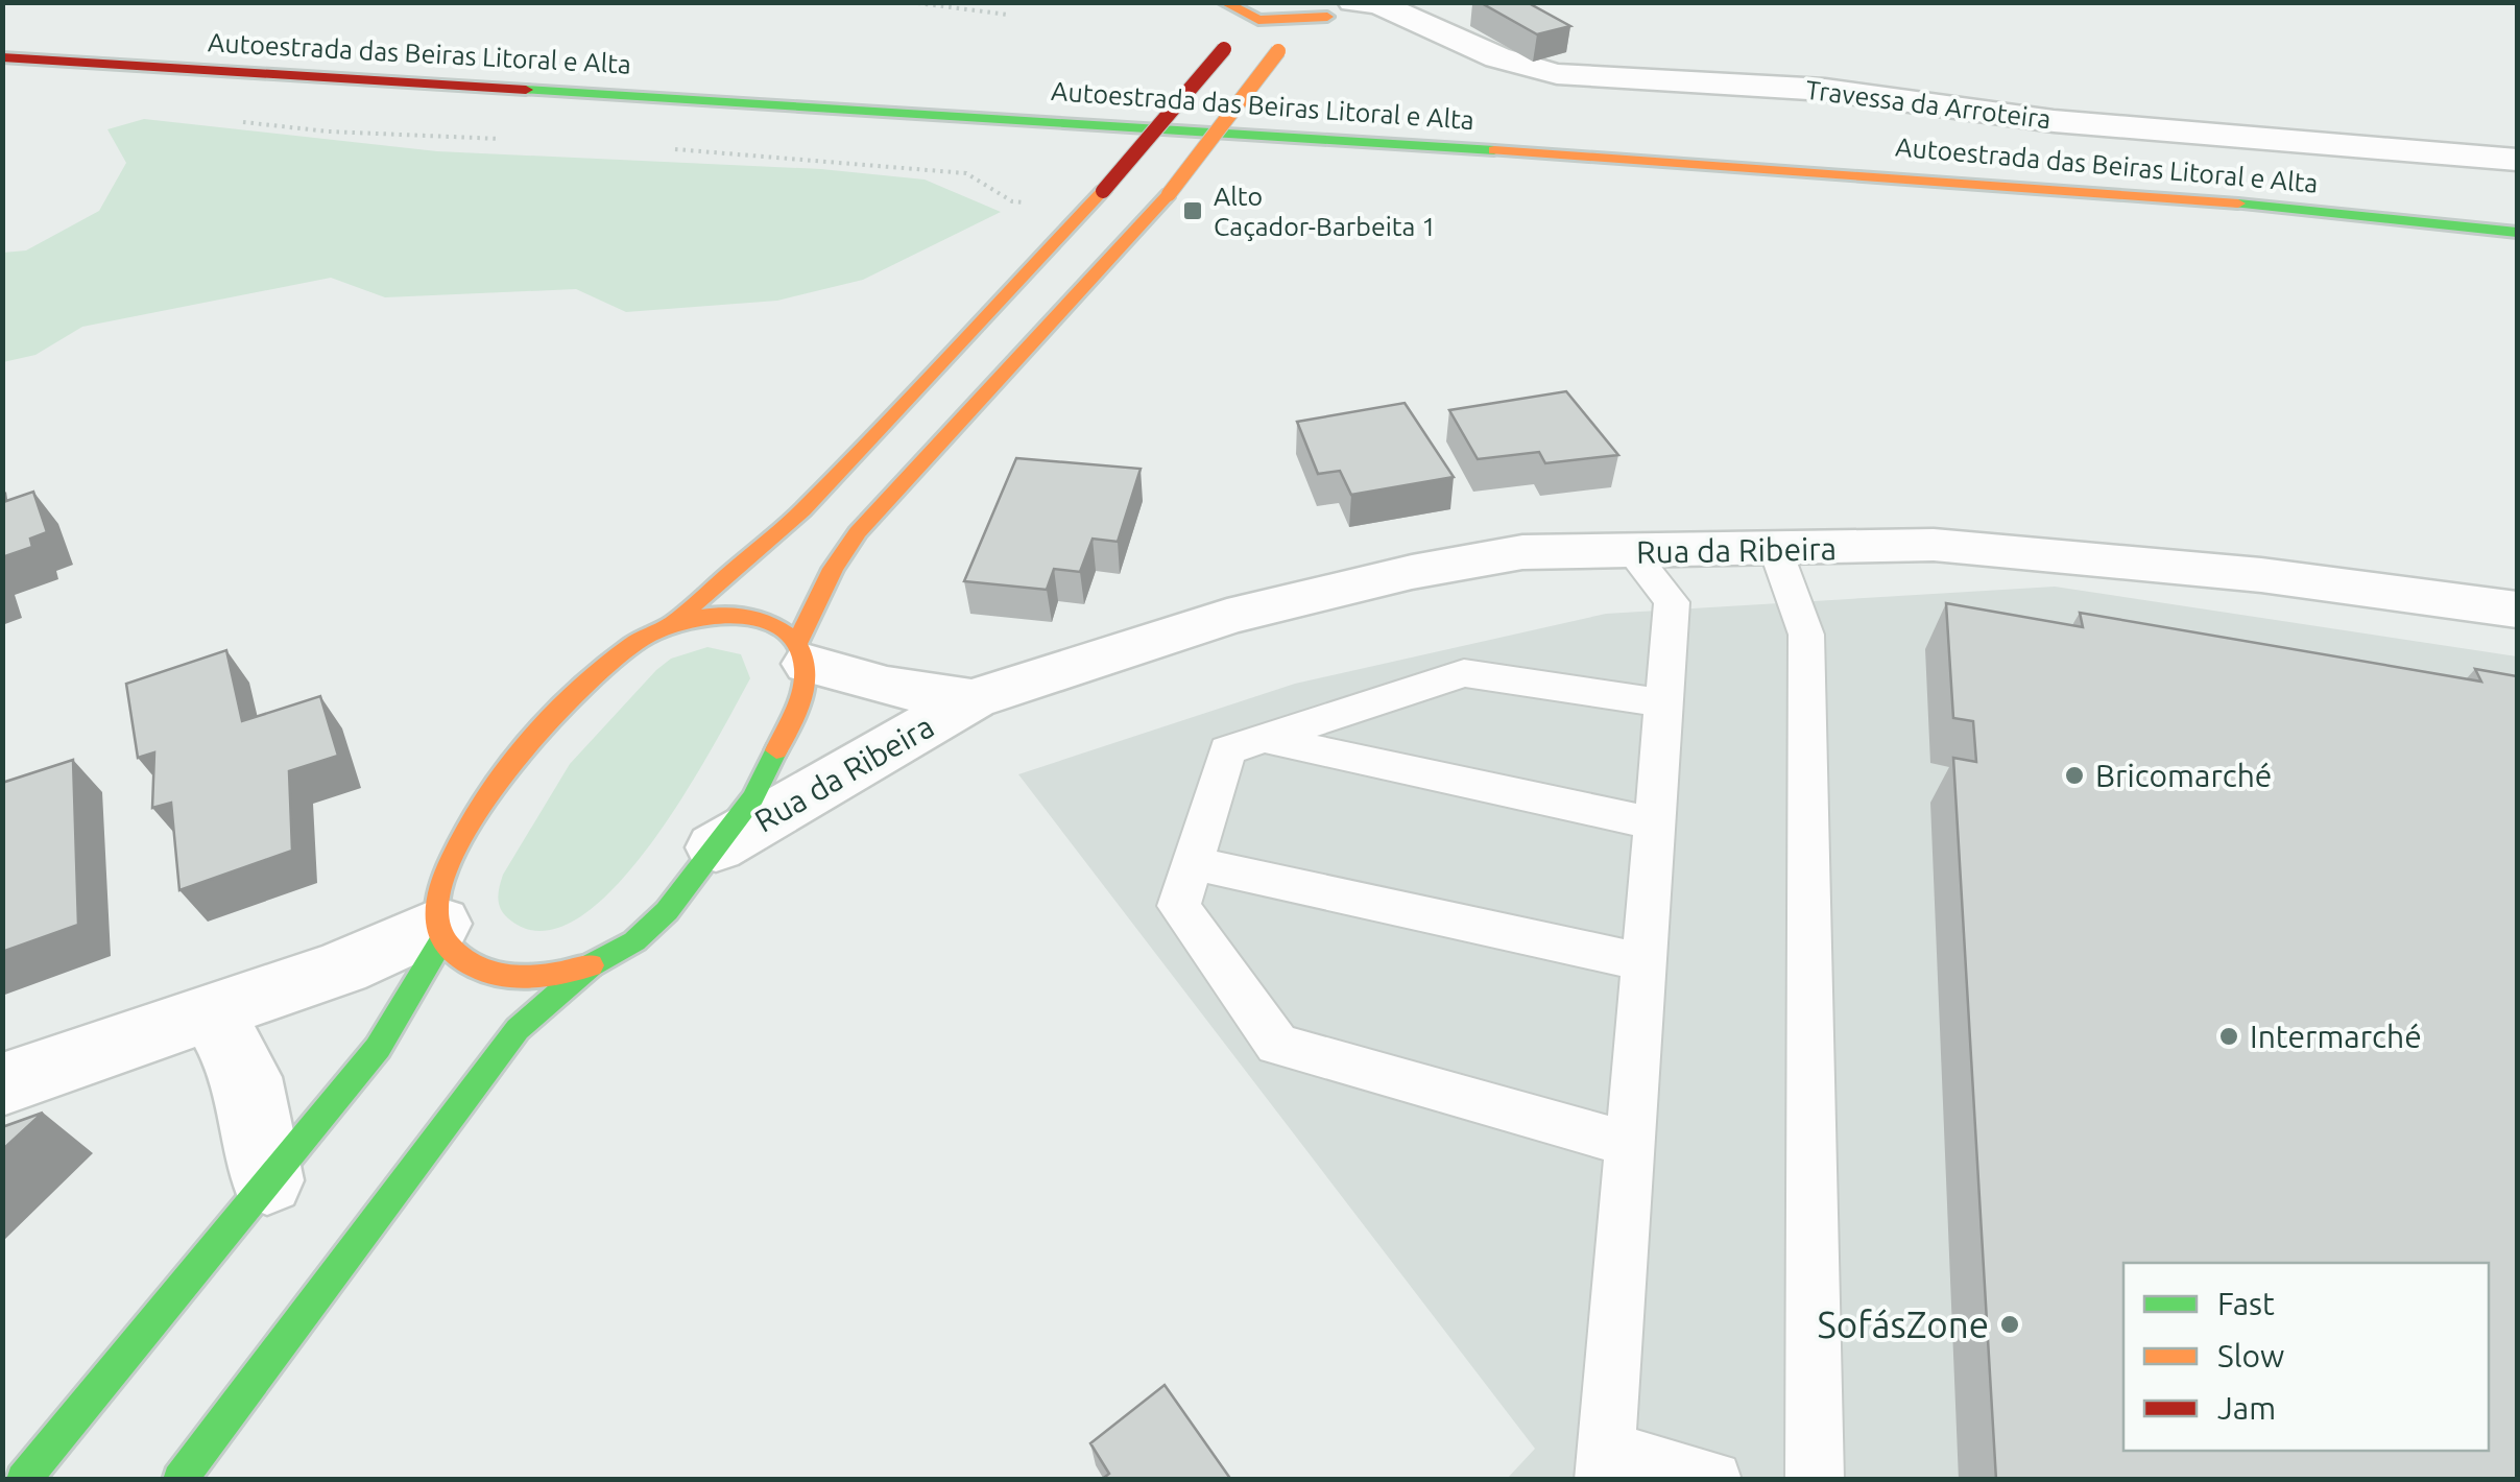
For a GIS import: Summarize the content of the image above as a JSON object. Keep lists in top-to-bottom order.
{
  "streets": {
    "main road": ["Autoestrada das Beiras Litoral e Alta"],
    "street": ["Travessa da Arroteira", "Rua da Ribeira"]
  },
  "places": {
    "transit": ["Alto Caçador-Barbeita 1"],
    "other": ["Bricomarché", "Intermarché", "SofásZone"]
  },
  "legend": ["Fast", "Slow", "Jam"]
}
